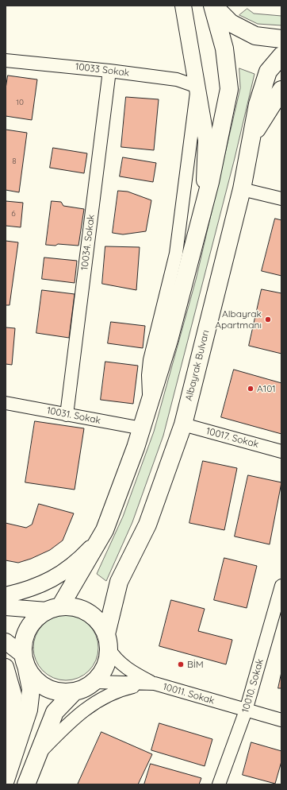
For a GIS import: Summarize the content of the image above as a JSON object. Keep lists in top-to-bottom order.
{
  "streets": {
    "main road": ["Albayrak Bulvarı"],
    "street": [
      "10033 Sokak",
      "10034. Sokak",
      "10031. Sokak",
      "10017. Sokak",
      "10010. Sokak",
      "10011. Sokak"
    ]
  },
  "crossings": [
    ["10033 Sokak", "10034. Sokak"],
    ["10034. Sokak", "10031. Sokak"],
    ["Albayrak Bulvarı", "10017. Sokak"],
    ["Albayrak Bulvarı", "10011. Sokak"],
    ["10010. Sokak", "10011. Sokak"]
  ],
  "places": ["Albayrak Apartmanı", "A101", "BİM"],
  "house_numbers": ["10", "8", "6"]
}
